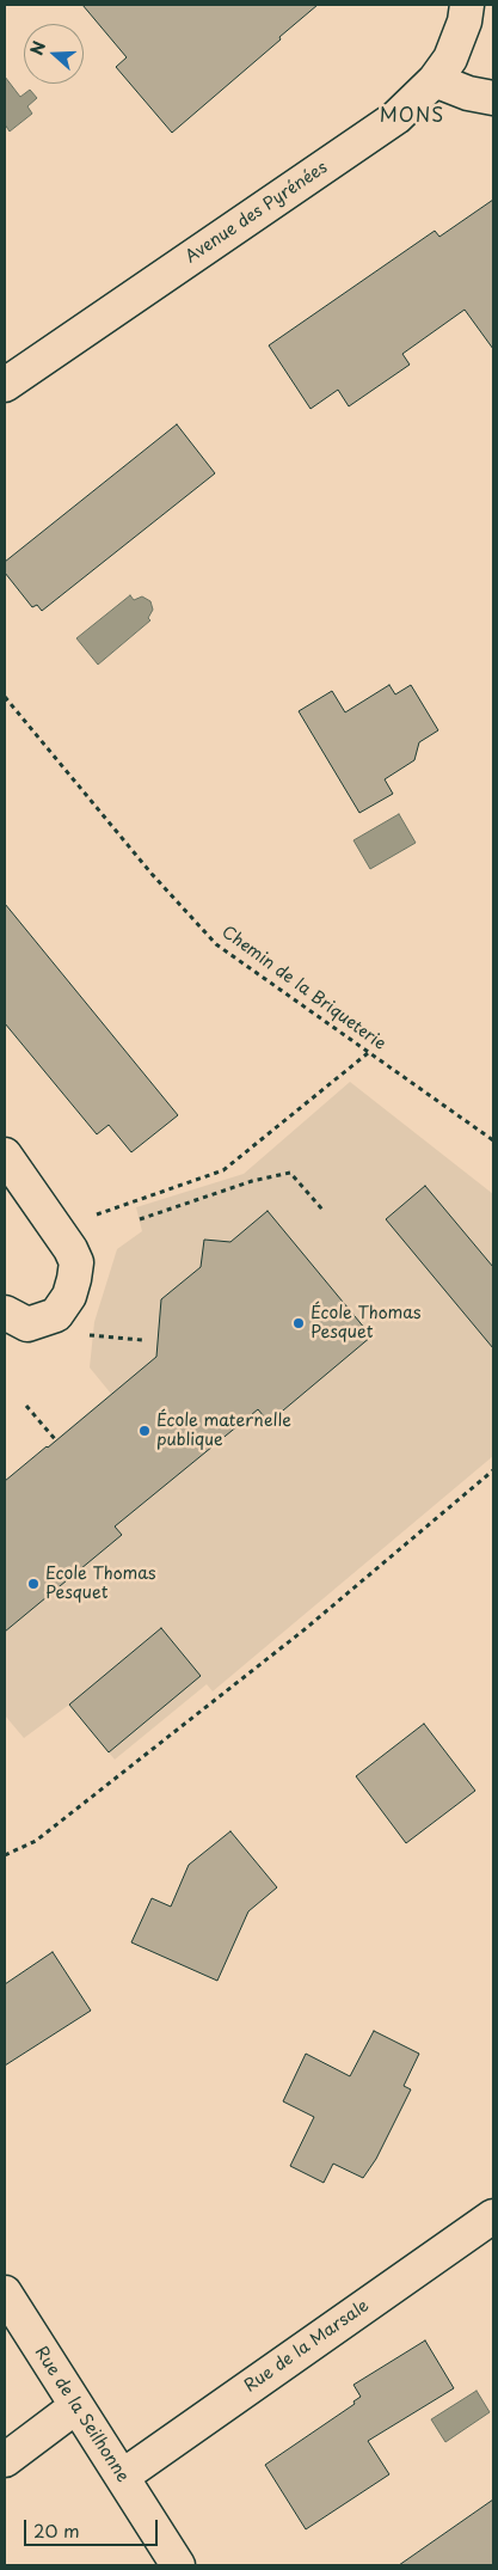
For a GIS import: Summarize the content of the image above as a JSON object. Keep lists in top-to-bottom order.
{
  "streets": {
    "street": ["Avenue des Pyrénées", "Rue de la Marsale", "Rue de la Seilhonne"],
    "path": ["Chemin de la Briqueterie"]
  },
  "crossings": [
    ["Rue de la Marsale", "Rue de la Seilhonne"]
  ],
  "districts": ["MONS"],
  "places": ["École Thomas Pesquet", "École maternelle publique", "Ecole Thomas Pesquet"],
  "scale_bar": "20 m",
  "north": "left"
}
